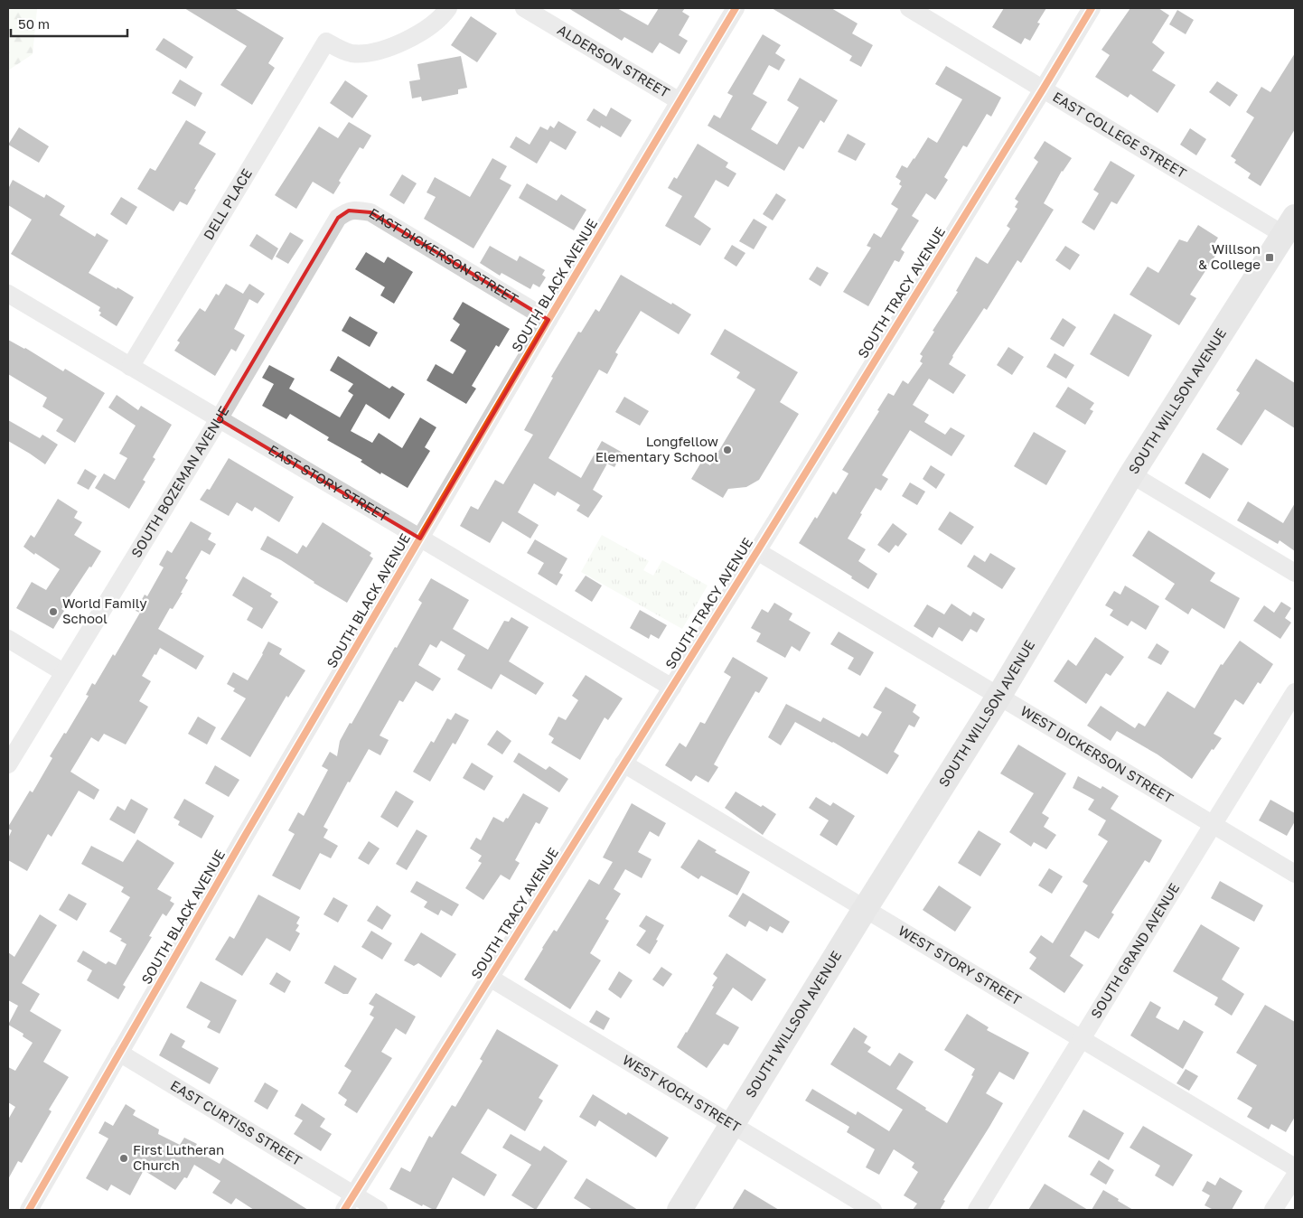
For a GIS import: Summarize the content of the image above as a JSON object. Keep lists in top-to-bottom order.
{
  "streets": {
    "main road": ["SOUTH WILLSON AVENUE"],
    "street": [
      "ALDERSON STREET",
      "EAST COLLEGE STREET",
      "DELL PLACE",
      "EAST DICKERSON STREET",
      "SOUTH BLACK AVENUE",
      "SOUTH TRACY AVENUE",
      "SOUTH BOZEMAN AVENUE",
      "EAST STORY STREET",
      "WEST DICKERSON STREET",
      "SOUTH GRAND AVENUE",
      "WEST STORY STREET",
      "WEST KOCH STREET",
      "EAST CURTISS STREET"
    ]
  },
  "crossings": [
    ["ALDERSON STREET", "SOUTH BLACK AVENUE"],
    ["EAST COLLEGE STREET", "SOUTH TRACY AVENUE"],
    ["EAST COLLEGE STREET", "SOUTH WILLSON AVENUE"],
    ["DELL PLACE", "EAST STORY STREET"],
    ["EAST DICKERSON STREET", "SOUTH BLACK AVENUE"],
    ["EAST DICKERSON STREET", "SOUTH BOZEMAN AVENUE"],
    ["SOUTH BLACK AVENUE", "EAST STORY STREET"],
    ["SOUTH BLACK AVENUE", "EAST CURTISS STREET"],
    ["SOUTH TRACY AVENUE", "EAST STORY STREET"],
    ["SOUTH TRACY AVENUE", "WEST DICKERSON STREET"],
    ["SOUTH TRACY AVENUE", "WEST STORY STREET"],
    ["SOUTH TRACY AVENUE", "WEST KOCH STREET"],
    ["SOUTH TRACY AVENUE", "EAST CURTISS STREET"],
    ["SOUTH WILLSON AVENUE", "WEST DICKERSON STREET"],
    ["SOUTH WILLSON AVENUE", "WEST STORY STREET"],
    ["SOUTH WILLSON AVENUE", "WEST KOCH STREET"],
    ["SOUTH BOZEMAN AVENUE", "EAST STORY STREET"],
    ["WEST DICKERSON STREET", "SOUTH GRAND AVENUE"],
    ["SOUTH GRAND AVENUE", "WEST STORY STREET"]
  ],
  "places": {
    "transit": ["Willson & College"],
    "other": ["Longfellow Elementary School", "World Family School", "First Lutheran Church"]
  },
  "scale_bar": "50 m"
}
